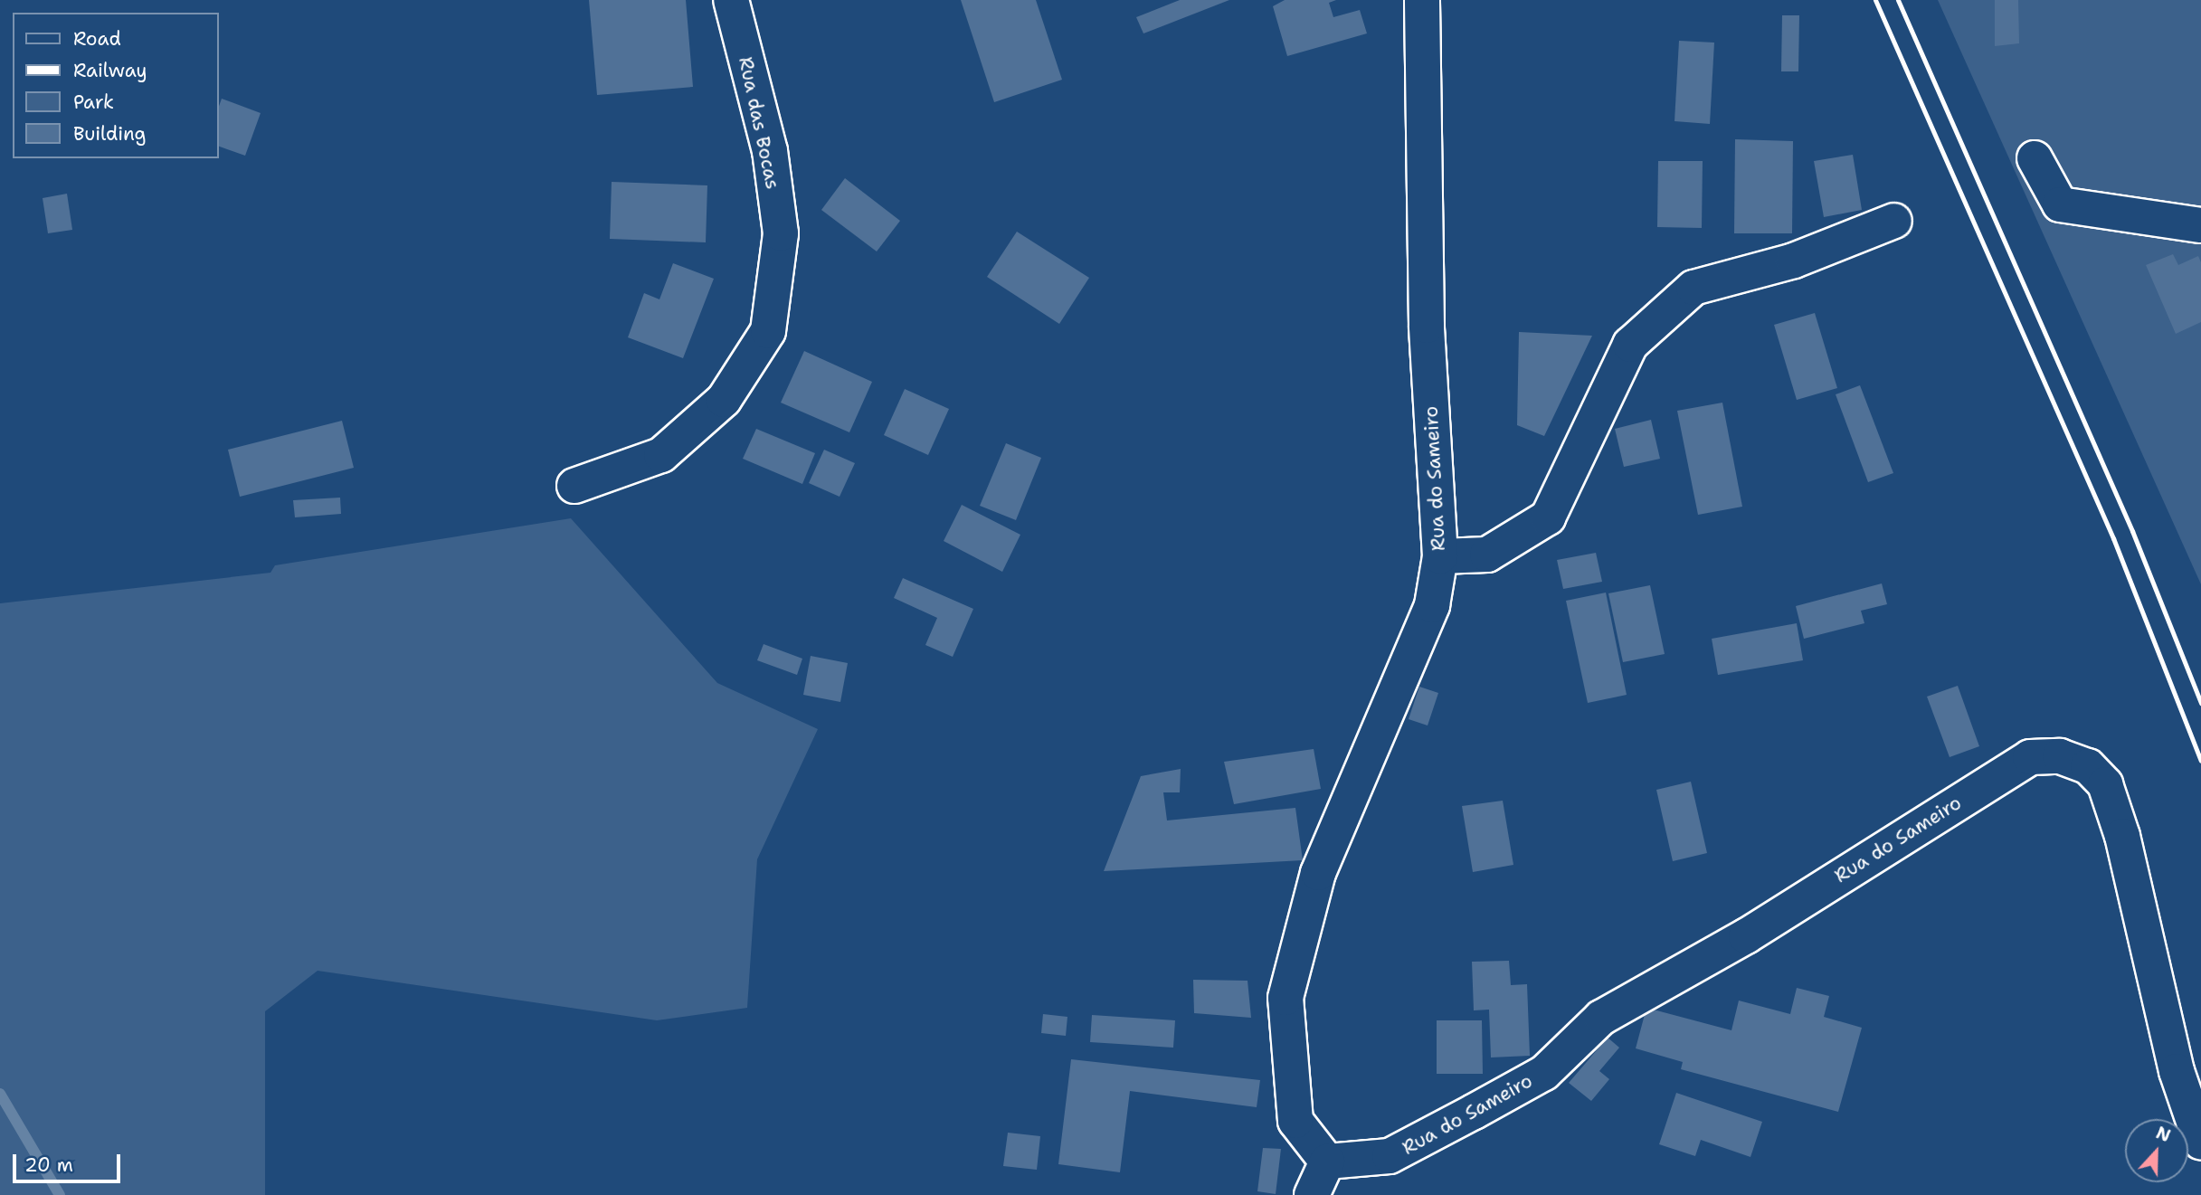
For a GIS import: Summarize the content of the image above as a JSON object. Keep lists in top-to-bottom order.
{
  "streets": {
    "street": ["Rua das Bocas", "Rua do Sameiro"]
  },
  "legend": [
    "Road",
    "Railway",
    "Park",
    "Building"
  ],
  "scale_bar": "20 m",
  "north": "top"
}
